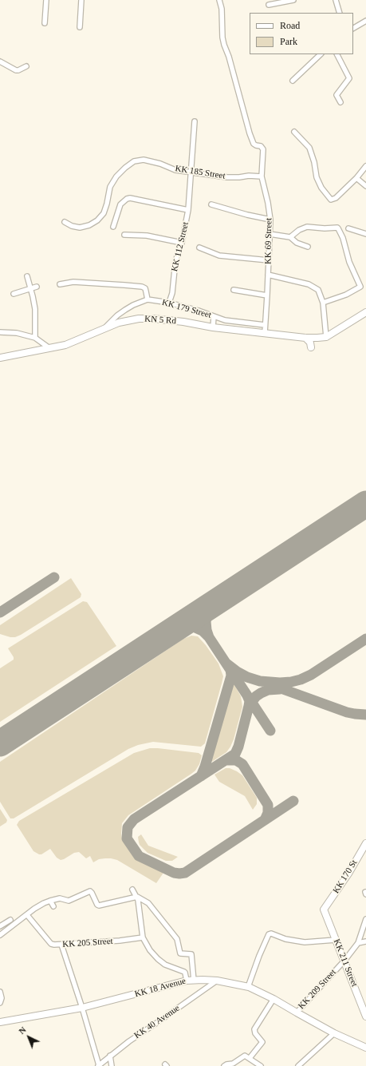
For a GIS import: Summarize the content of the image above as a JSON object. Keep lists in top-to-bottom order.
{
  "streets": {
    "main road": [
      "KN 5 Rd",
      "KK 170 St",
      "KK 211 Street",
      "KK 18 Avenue"
    ],
    "street": [
      "KK 185 Street",
      "KK 69 Street",
      "KK 112 Street",
      "KK 179 Street",
      "KK 205 Street",
      "KK 209 Street",
      "KK 40 Avenue"
    ]
  },
  "crossings": [
    ["KK 185 Street", "KK 69 Street"],
    ["KK 185 Street", "KK 112 Street"],
    ["KK 69 Street", "KK 179 Street"],
    ["KK 69 Street", "KN 5 Rd"],
    ["KK 112 Street", "KK 179 Street"],
    ["KK 170 St", "KK 211 Street"],
    ["KK 211 Street", "KK 209 Street"],
    ["KK 18 Avenue", "KK 209 Street"],
    ["KK 18 Avenue", "KK 40 Avenue"]
  ],
  "legend": ["Road", "Park"],
  "north": "top left"
}
